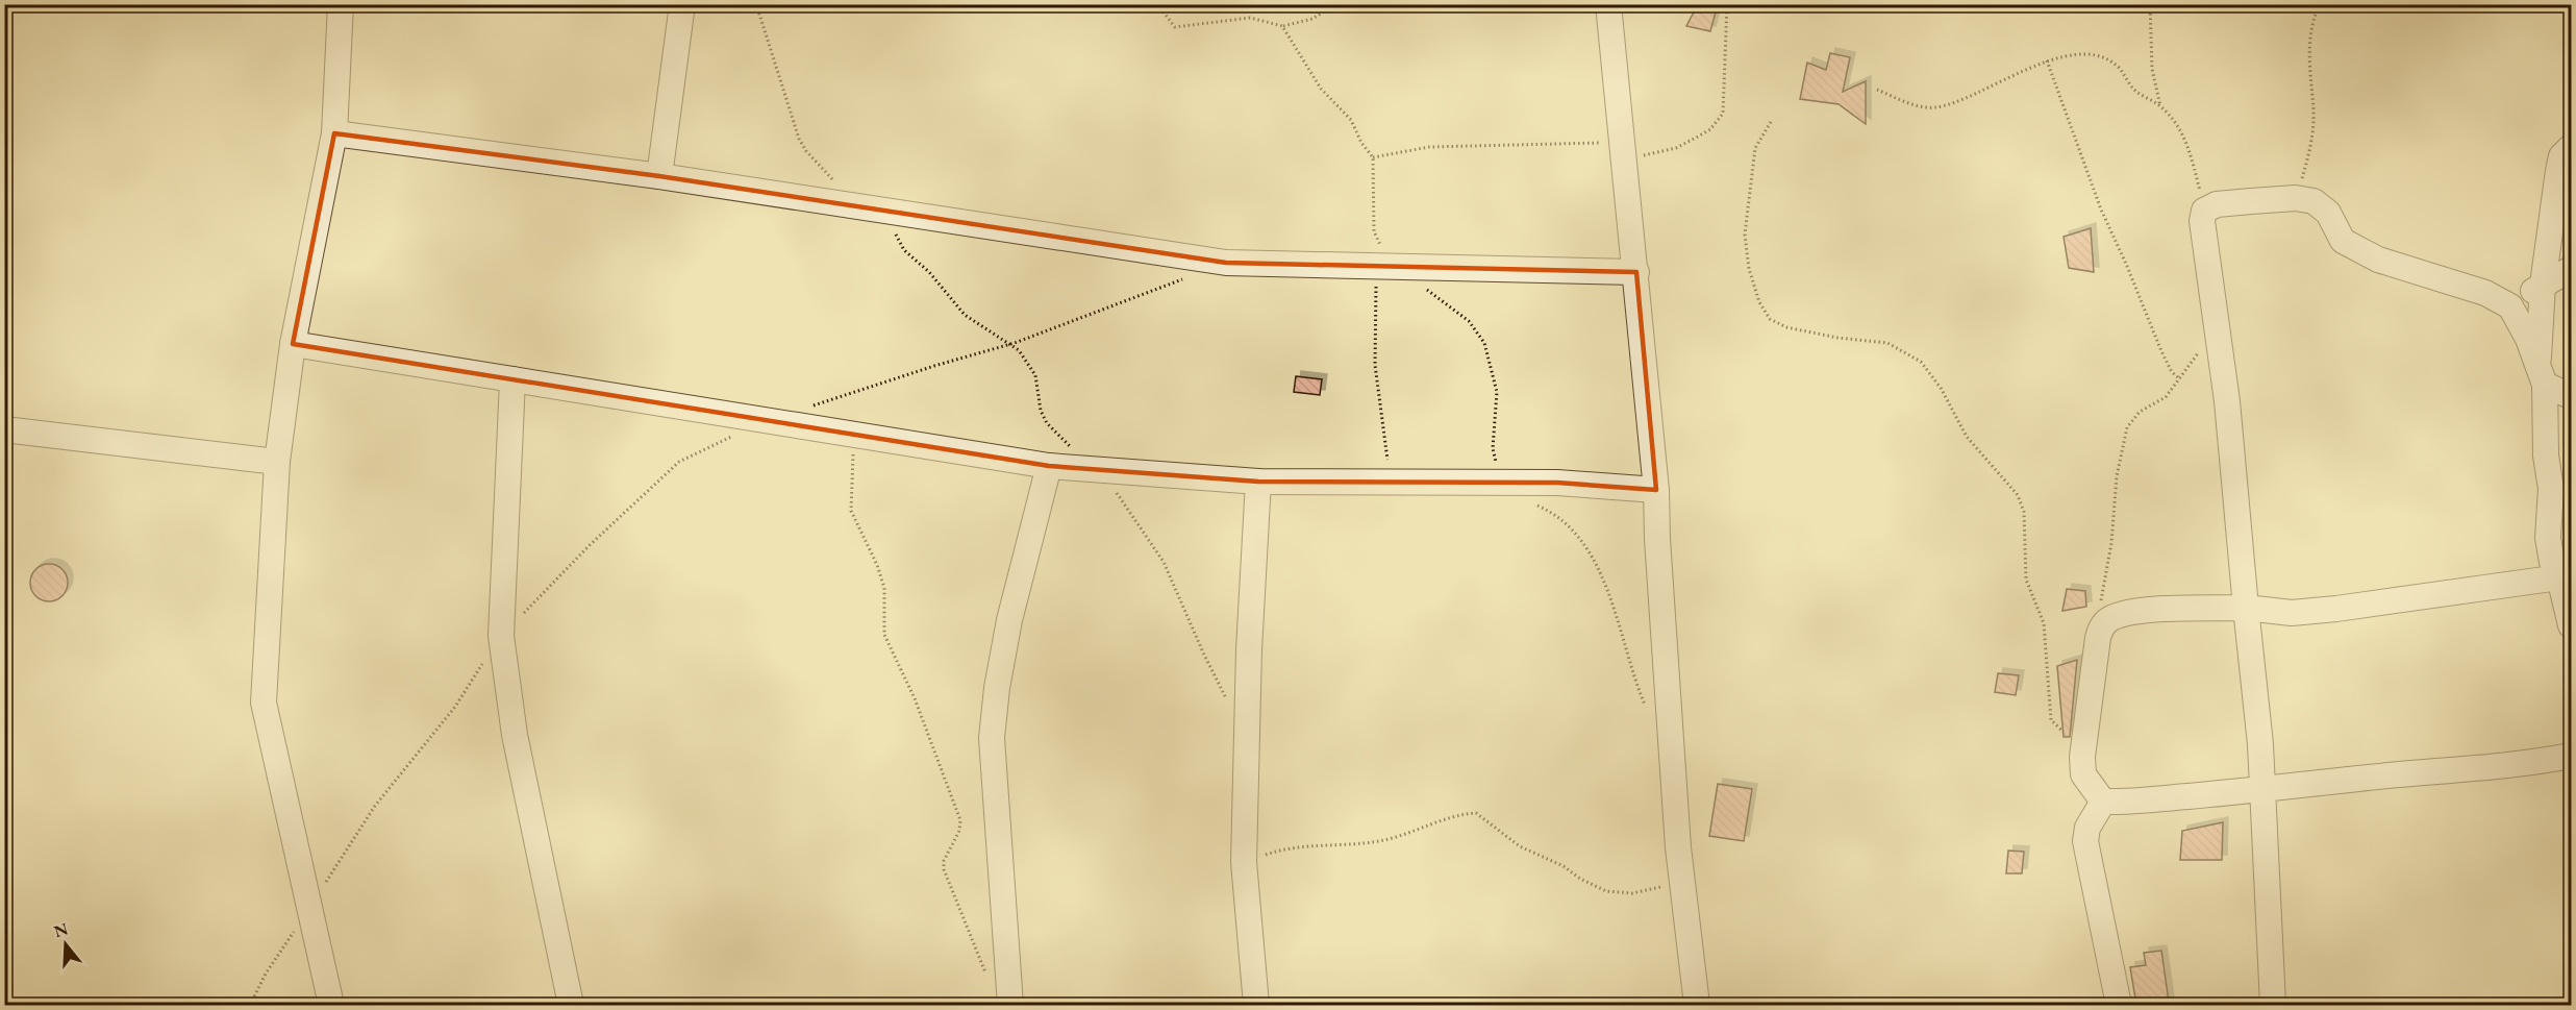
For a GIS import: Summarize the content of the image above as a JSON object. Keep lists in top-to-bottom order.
{
  "north": "top"
}
